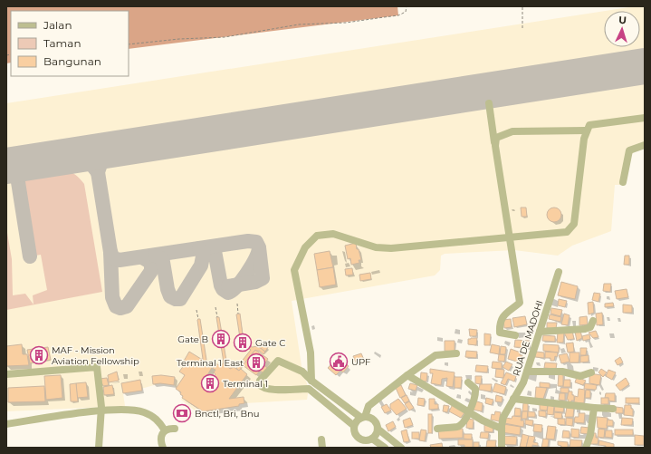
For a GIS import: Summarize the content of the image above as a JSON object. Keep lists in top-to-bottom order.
{
  "streets": {
    "street": ["RUA DE MADOHI"]
  },
  "places": {
    "building": [
      "Gate B",
      "Gate C",
      "MAF - Mission Aviation Fellowship",
      "Terminal 1 East",
      "Terminal 1"
    ],
    "public building": ["UPF"],
    "bank": ["Bnctl, Bri, Bnu"]
  },
  "legend": ["Jalan", "Taman", "Bangunan"],
  "north": "top"
}
